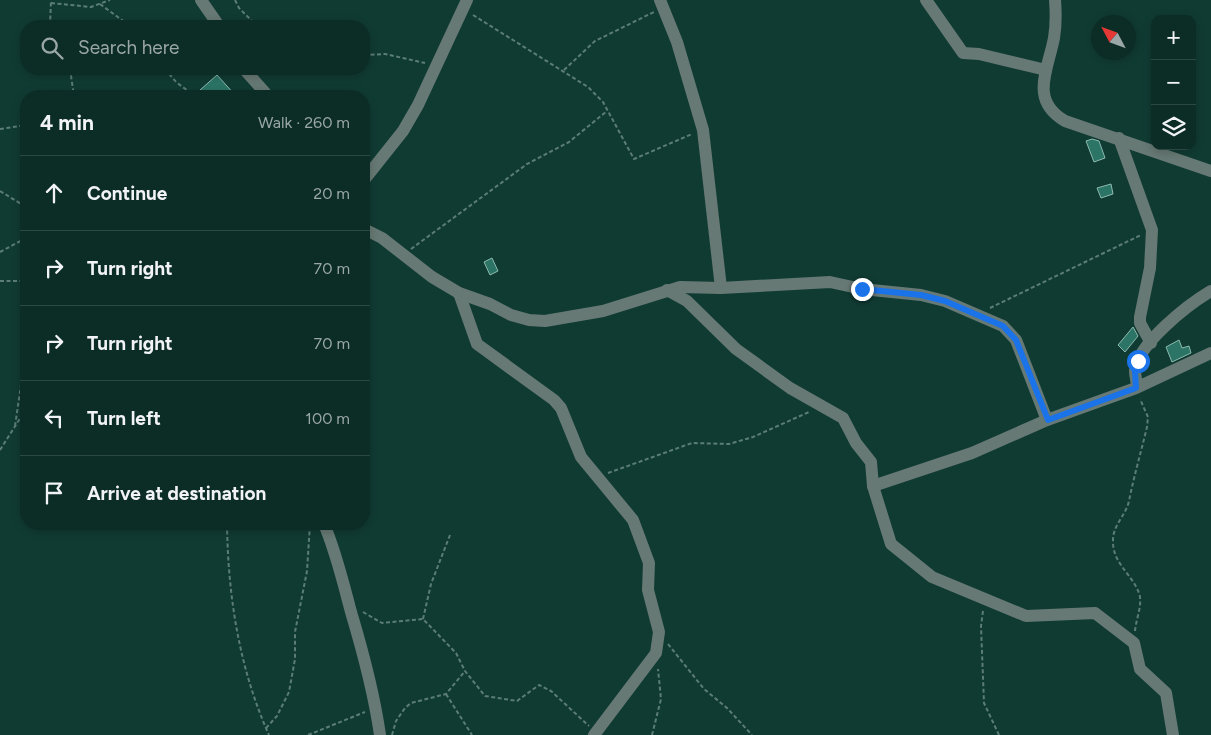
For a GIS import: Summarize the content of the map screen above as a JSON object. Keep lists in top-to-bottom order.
{
  "north": "top left",
  "page": {
    "map_buttons": ["+", "−"],
    "search": "Search here",
    "heading": ["4 min", "Walk · 260 m"],
    "list": [
      ["Continue", "20 m"],
      ["Turn right", "70 m"],
      ["Turn right", "70 m"],
      ["Turn left", "100 m"],
      "Arrive at destination"
    ]
  }
}
